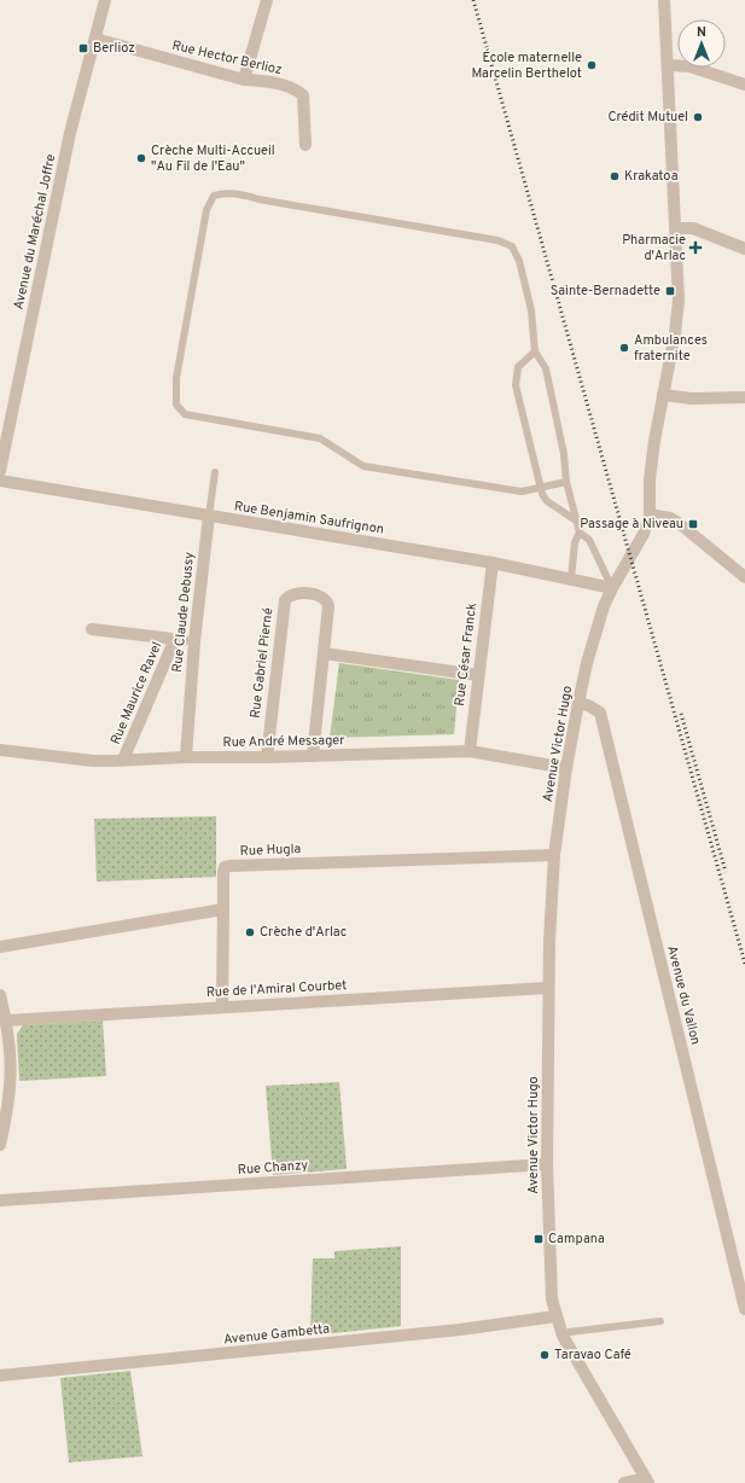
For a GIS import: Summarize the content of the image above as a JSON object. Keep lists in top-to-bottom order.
{
  "streets": {
    "street": [
      "Rue Hector Berlioz",
      "Avenue du Maréchal Joffre",
      "Rue Benjamin Saufrignon",
      "Rue Claude Debussy",
      "Rue César Franck",
      "Rue Gabriel Pierné",
      "Rue Maurice Ravel",
      "Rue André Messager",
      "Avenue Victor Hugo",
      "Rue Hugla",
      "Rue de l'Amiral Courbet",
      "Avenue du Vallon",
      "Rue Chanzy",
      "Avenue Gambetta"
    ]
  },
  "crossings": [
    ["Rue Hector Berlioz", "Avenue du Maréchal Joffre"],
    ["Rue Benjamin Saufrignon", "Rue Claude Debussy"],
    ["Rue Benjamin Saufrignon", "Rue César Franck"],
    ["Rue Benjamin Saufrignon", "Avenue Victor Hugo"],
    ["Rue Claude Debussy", "Rue Maurice Ravel"],
    ["Rue Claude Debussy", "Rue André Messager"],
    ["Rue César Franck", "Rue André Messager"],
    ["Rue Gabriel Pierné", "Rue André Messager"],
    ["Rue Maurice Ravel", "Rue André Messager"],
    ["Rue André Messager", "Avenue Victor Hugo"],
    ["Avenue Victor Hugo", "Rue Hugla"],
    ["Avenue Victor Hugo", "Rue de l'Amiral Courbet"],
    ["Avenue Victor Hugo", "Avenue du Vallon"],
    ["Avenue Victor Hugo", "Rue Chanzy"],
    ["Avenue Victor Hugo", "Avenue Gambetta"]
  ],
  "places": {
    "transit": [
      "Berlioz",
      "Sainte-Bernadette",
      "Passage à Niveau",
      "Campana"
    ],
    "other": [
      "École maternelle Marcelin Berthelot",
      "Crédit Mutuel",
      "Crèche Multi-Accueil \"Au Fil de l'Eau\"",
      "Krakatoa",
      "Ambulances fraternite",
      "Crèche d'Arlac",
      "Taravao Café"
    ],
    "health": ["Pharmacie d'Arlac"]
  },
  "north": "top"
}
